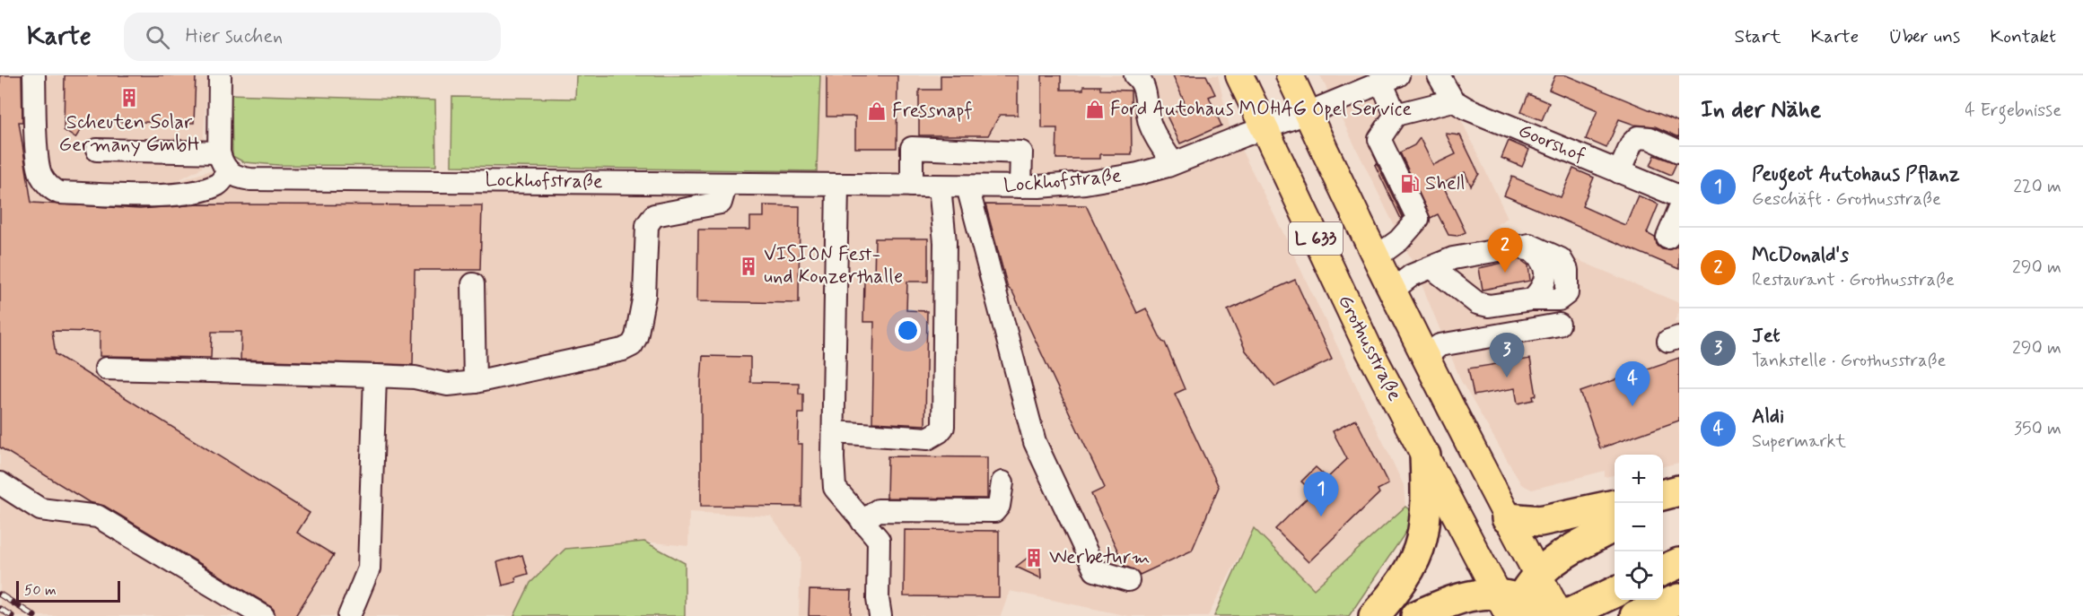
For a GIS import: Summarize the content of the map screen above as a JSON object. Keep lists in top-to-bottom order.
{
  "streets": {
    "main road": ["L 633", "Grothusstraße"],
    "street": ["Goorshof", "Lockhofstraße"]
  },
  "crossings": [
    ["Lockhofstraße", "L 633"],
    ["Lockhofstraße", "Grothusstraße"]
  ],
  "places": {
    "building": ["Scheuten Solar Germany GmbH", "VISION Fest- und Konzerthalle", "Werbeturm"],
    "shop": ["Ford Autohaus MOHAG Opel Service", "Fressnapf"],
    "fuel station": ["Shell"]
  },
  "scale_bar": "50 m",
  "page": {
    "header": "Karte",
    "search": "Hier suchen",
    "nav": [
      "Start",
      "Karte",
      "Über uns",
      "Kontakt"
    ],
    "heading": ["In der Nähe", "4 Ergebnisse"],
    "list": [
      {
        "mark": "1",
        "name": "Peugeot Autohaus Pflanz",
        "note": "Geschäft · Grothusstraße",
        "value": "220 m"
      },
      {
        "mark": "2",
        "name": "McDonald's",
        "note": "Restaurant · Grothusstraße",
        "value": "290 m"
      },
      {
        "mark": "3",
        "name": "Jet",
        "note": "Tankstelle · Grothusstraße",
        "value": "290 m"
      },
      {
        "mark": "4",
        "name": "Aldi",
        "note": "Supermarkt",
        "value": "350 m"
      }
    ],
    "pins": [
      "2",
      "3",
      "4",
      "1"
    ],
    "map_buttons": ["+", "−"],
    "scale": "50 m"
  }
}
